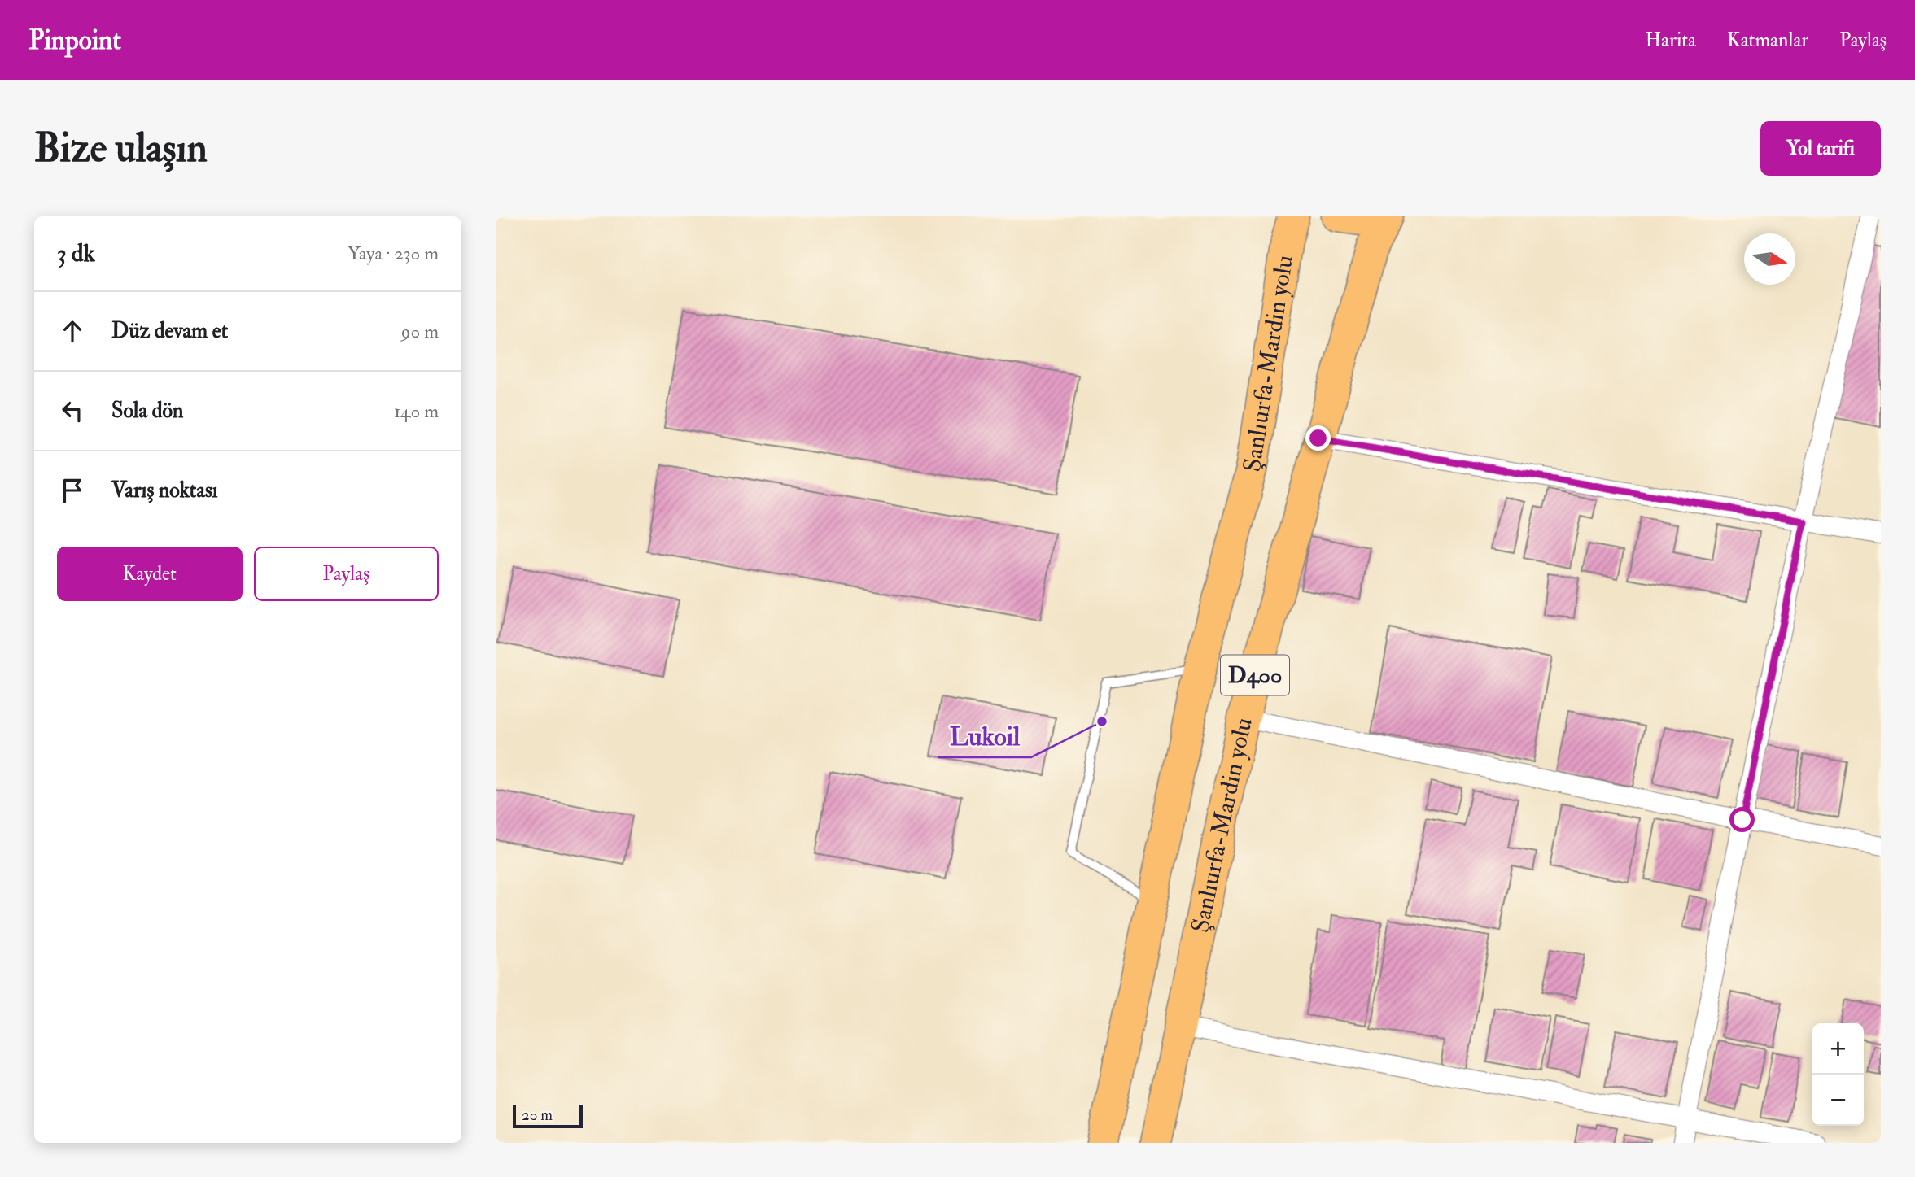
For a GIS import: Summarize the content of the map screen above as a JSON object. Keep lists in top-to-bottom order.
{
  "streets": {
    "highway": ["Şanlıurfa-Mardin yolu", "D400"]
  },
  "places": ["Lukoil"],
  "scale_bar": "20 m",
  "north": "right",
  "page": {
    "header": "Pinpoint",
    "nav": ["Harita", "Katmanlar", "Paylaş"],
    "buttons": [
      "Yol tarifi",
      ["Kaydet", "Paylaş"]
    ],
    "title": "Bize ulaşın",
    "heading": ["3 dk", "Yaya · 230 m"],
    "list": [
      ["Düz devam et", "90 m"],
      ["Sola dön", "140 m"],
      "Varış noktası"
    ],
    "map_buttons": ["+", "−"],
    "scale": "20 m"
  }
}
